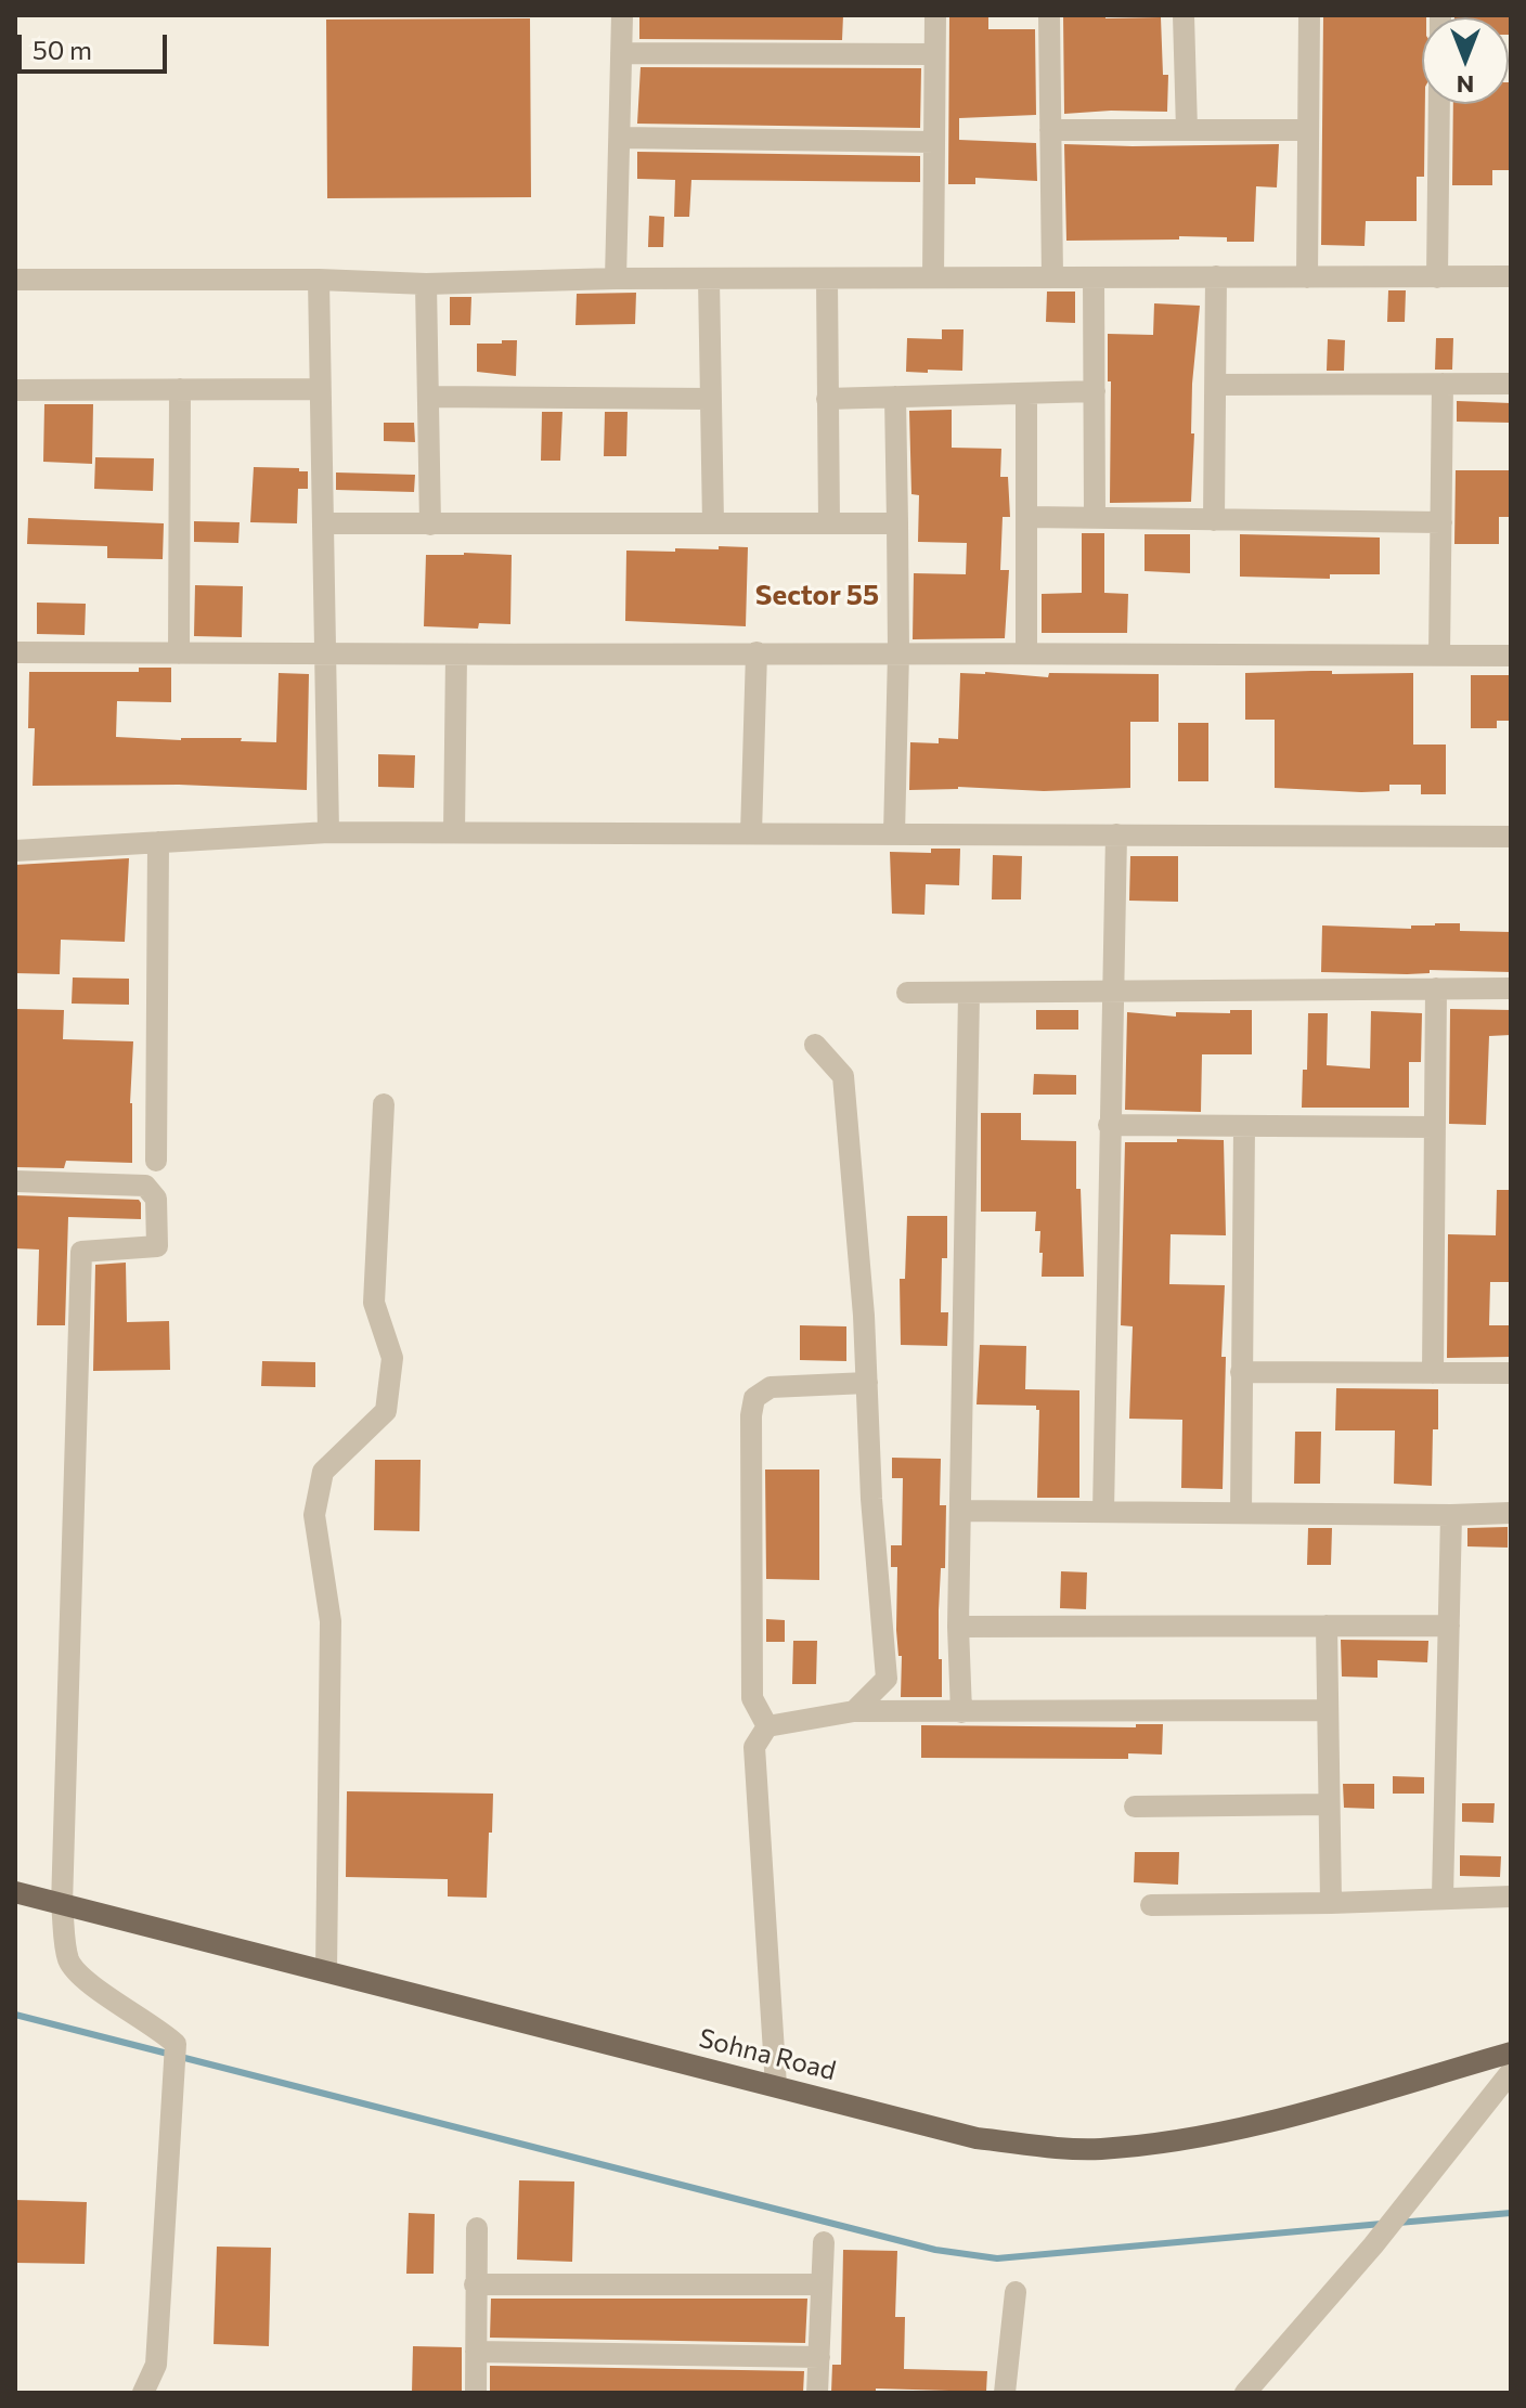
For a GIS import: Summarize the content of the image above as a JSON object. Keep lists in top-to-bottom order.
{
  "streets": {
    "main road": ["Sohna Road"]
  },
  "districts": ["Sector 55"],
  "scale_bar": "50 m",
  "north": "bottom"
}
